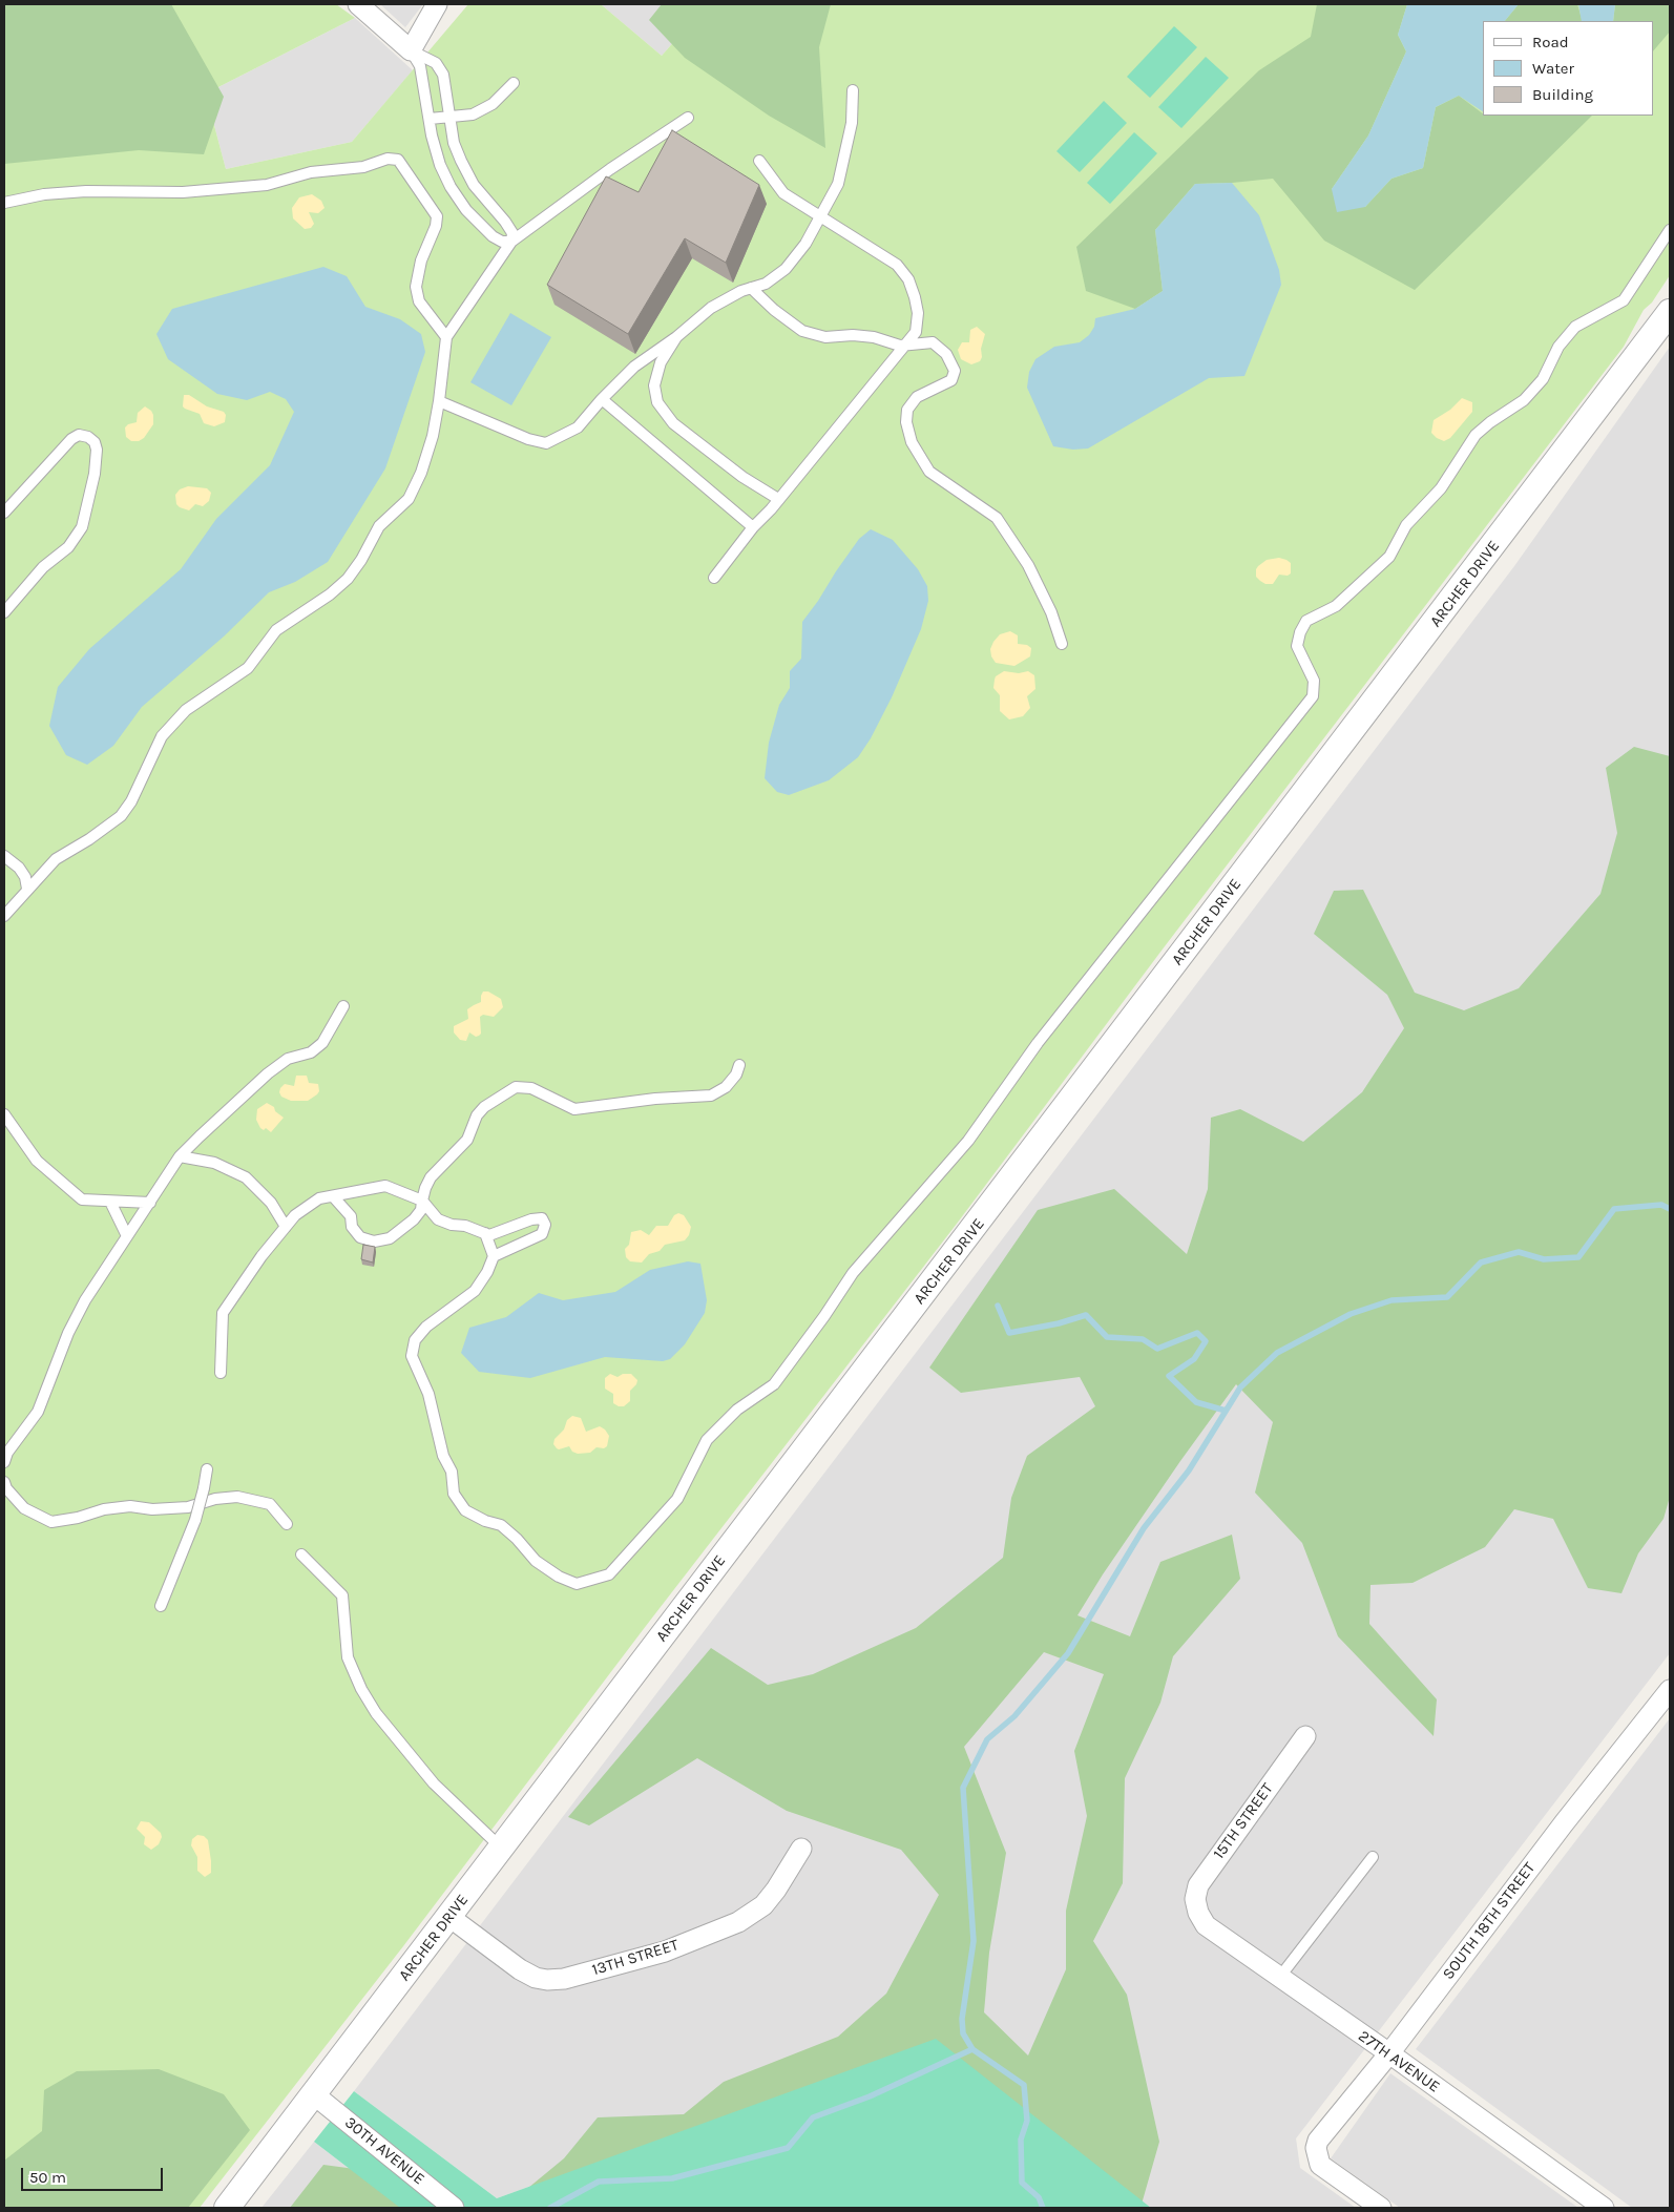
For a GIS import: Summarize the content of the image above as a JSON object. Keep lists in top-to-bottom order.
{
  "streets": {
    "street": [
      "ARCHER DRIVE",
      "15TH STREET",
      "SOUTH 18TH STREET",
      "13TH STREET",
      "27TH AVENUE",
      "30TH AVENUE"
    ]
  },
  "crossings": [
    ["ARCHER DRIVE", "13TH STREET"],
    ["ARCHER DRIVE", "30TH AVENUE"],
    ["15TH STREET", "27TH AVENUE"],
    ["SOUTH 18TH STREET", "27TH AVENUE"]
  ],
  "legend": ["Road", "Water", "Building"],
  "scale_bar": "50 m"
}
